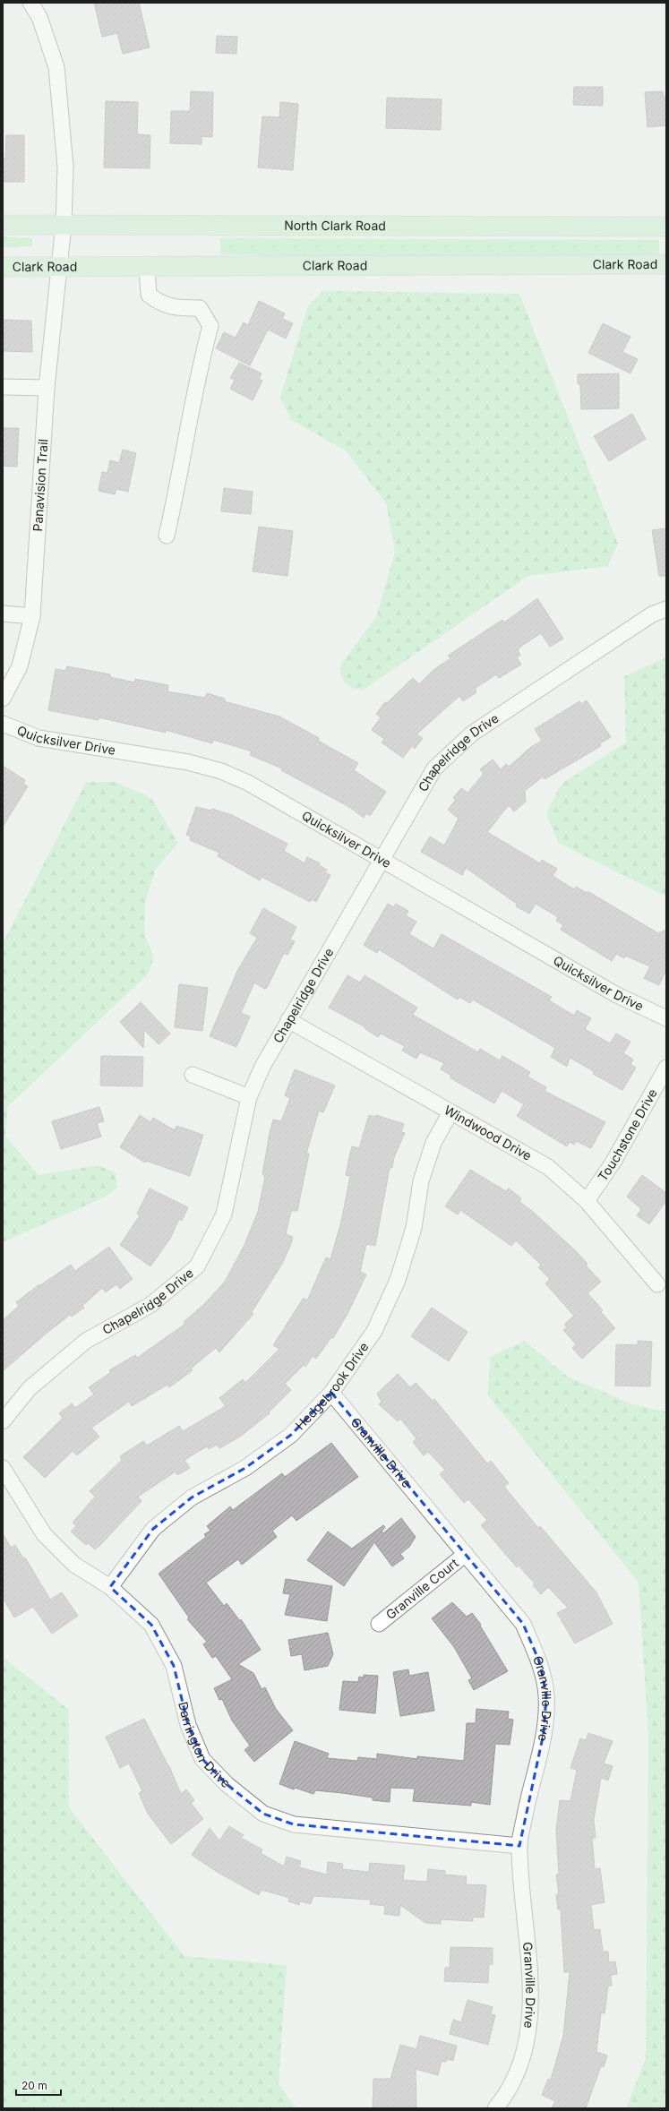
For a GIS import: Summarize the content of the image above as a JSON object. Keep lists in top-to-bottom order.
{
  "streets": {
    "main road": ["North Clark Road", "Clark Road"],
    "street": [
      "Panavision Trail",
      "Quicksilver Drive",
      "Chapelridge Drive",
      "Windwood Drive",
      "Touchstone Drive",
      "Hedgebrook Drive",
      "Granville Drive",
      "Granville Court",
      "Darrington Drive"
    ]
  },
  "crossings": [
    ["North Clark Road", "Panavision Trail"],
    ["Clark Road", "Panavision Trail"],
    ["Quicksilver Drive", "Chapelridge Drive"],
    ["Chapelridge Drive", "Windwood Drive"],
    ["Windwood Drive", "Touchstone Drive"],
    ["Windwood Drive", "Hedgebrook Drive"],
    ["Hedgebrook Drive", "Granville Drive"],
    ["Hedgebrook Drive", "Darrington Drive"],
    ["Granville Drive", "Granville Court"],
    ["Granville Drive", "Darrington Drive"]
  ],
  "scale_bar": "20 m"
}
